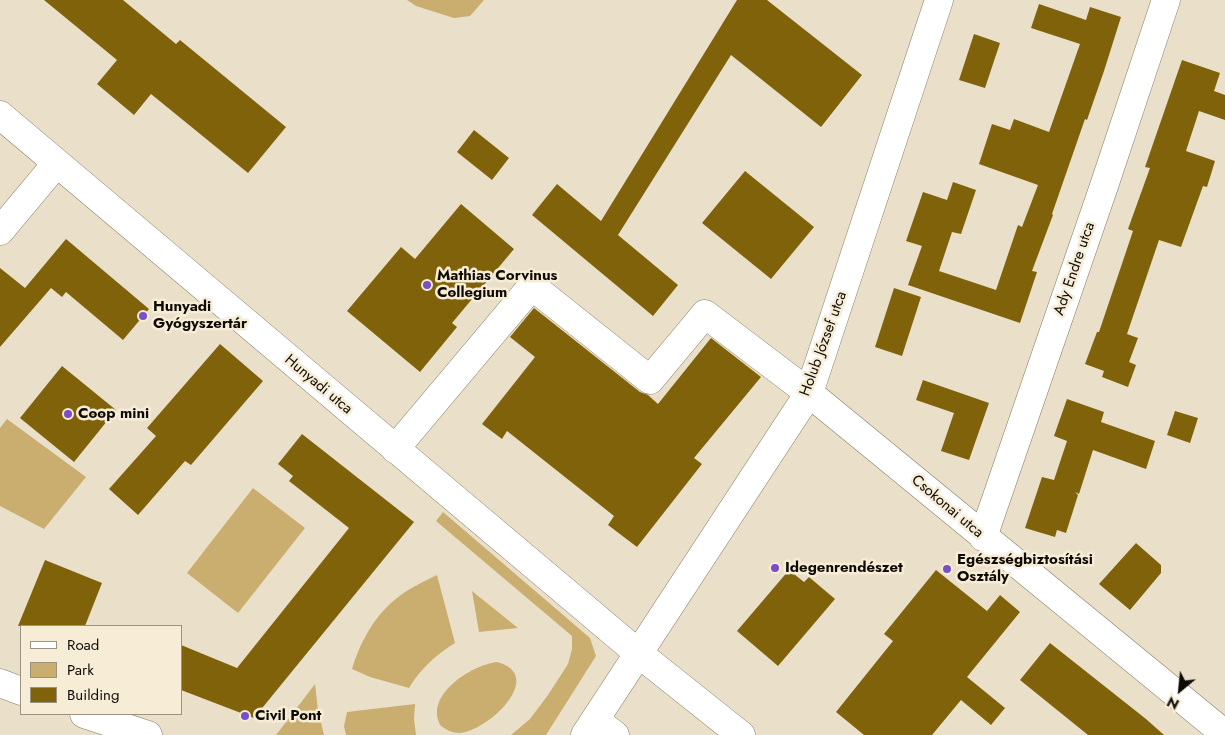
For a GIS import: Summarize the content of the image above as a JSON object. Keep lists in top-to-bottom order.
{
  "streets": {
    "street": [
      "Ady Endre utca",
      "Holub József utca",
      "Hunyadi utca",
      "Csokonai utca"
    ]
  },
  "crossings": [
    ["Ady Endre utca", "Csokonai utca"],
    ["Holub József utca", "Hunyadi utca"],
    ["Holub József utca", "Csokonai utca"],
    ["Hunyadi utca", "Csokonai utca"]
  ],
  "places": [
    "Mathias Corvinus Collegium",
    "Hunyadi Gyógyszertár",
    "Coop mini",
    "Idegenrendészet",
    "Egészségbiztosítási Osztály",
    "Civil Pont"
  ],
  "legend": ["Road", "Park", "Building"],
  "north": "bottom left"
}
